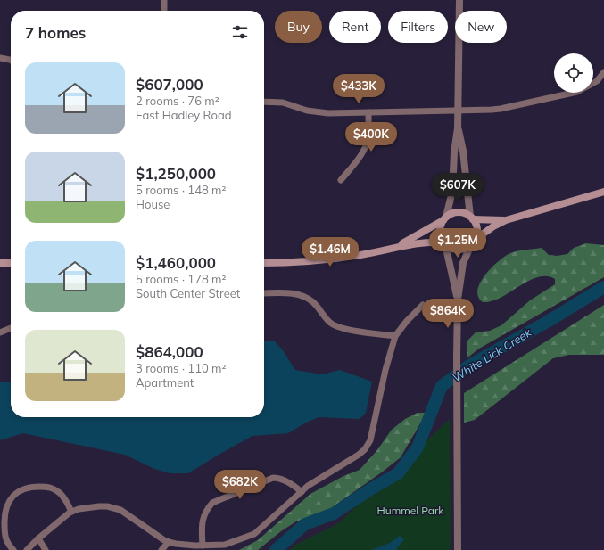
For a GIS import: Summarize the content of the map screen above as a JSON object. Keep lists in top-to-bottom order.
{
  "water": ["White Lick Creek"],
  "parks": ["Hummel Park"],
  "page": {
    "chip": [
      "Buy",
      "Rent",
      "Filters",
      "New"
    ],
    "heading": "7 homes",
    "list": [
      {
        "name": "$607,000",
        "note": "2 rooms · 76 m² · East Hadley Road"
      },
      {
        "name": "$1,250,000",
        "note": "5 rooms · 148 m² · House"
      },
      {
        "name": "$1,460,000",
        "note": "5 rooms · 178 m² · South Center Street"
      },
      {
        "name": "$864,000",
        "note": "3 rooms · 110 m² · Apartment"
      }
    ],
    "price": [
      "$433K",
      "$400K",
      "$607K",
      "$1.25M",
      "$1.46M",
      "$864K",
      "$682K"
    ]
  }
}
